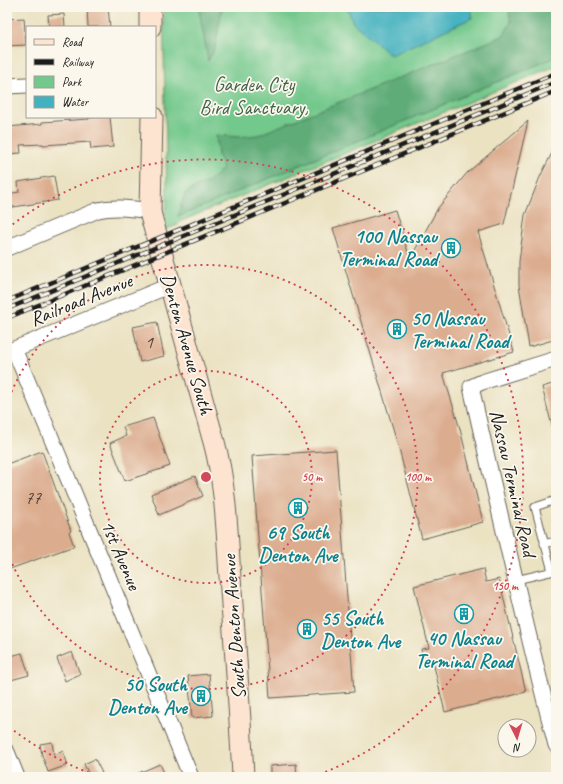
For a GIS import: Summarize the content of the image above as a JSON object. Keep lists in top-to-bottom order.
{
  "streets": {
    "street": [
      "Railroad Avenue",
      "Denton Avenue South",
      "Nassau Terminal Road",
      "1st Avenue",
      "South Denton Avenue"
    ]
  },
  "crossings": [
    ["Railroad Avenue", "Denton Avenue South"],
    ["Railroad Avenue", "1st Avenue"],
    ["Denton Avenue South", "South Denton Avenue"]
  ],
  "parks": ["Garden City Bird Sanctuary,"],
  "places": {
    "building": [
      "100 Nassau Terminal Road",
      "50 Nassau Terminal Road",
      "69 South Denton Ave",
      "40 Nassau Terminal Road",
      "55 South Denton Ave",
      "50 South Denton Ave"
    ]
  },
  "house_numbers": ["1", "77"],
  "legend": [
    "Road",
    "Railway",
    "Park",
    "Water"
  ],
  "north": "bottom",
  "rings": ["50 m", "100 m", "150 m"]
}
